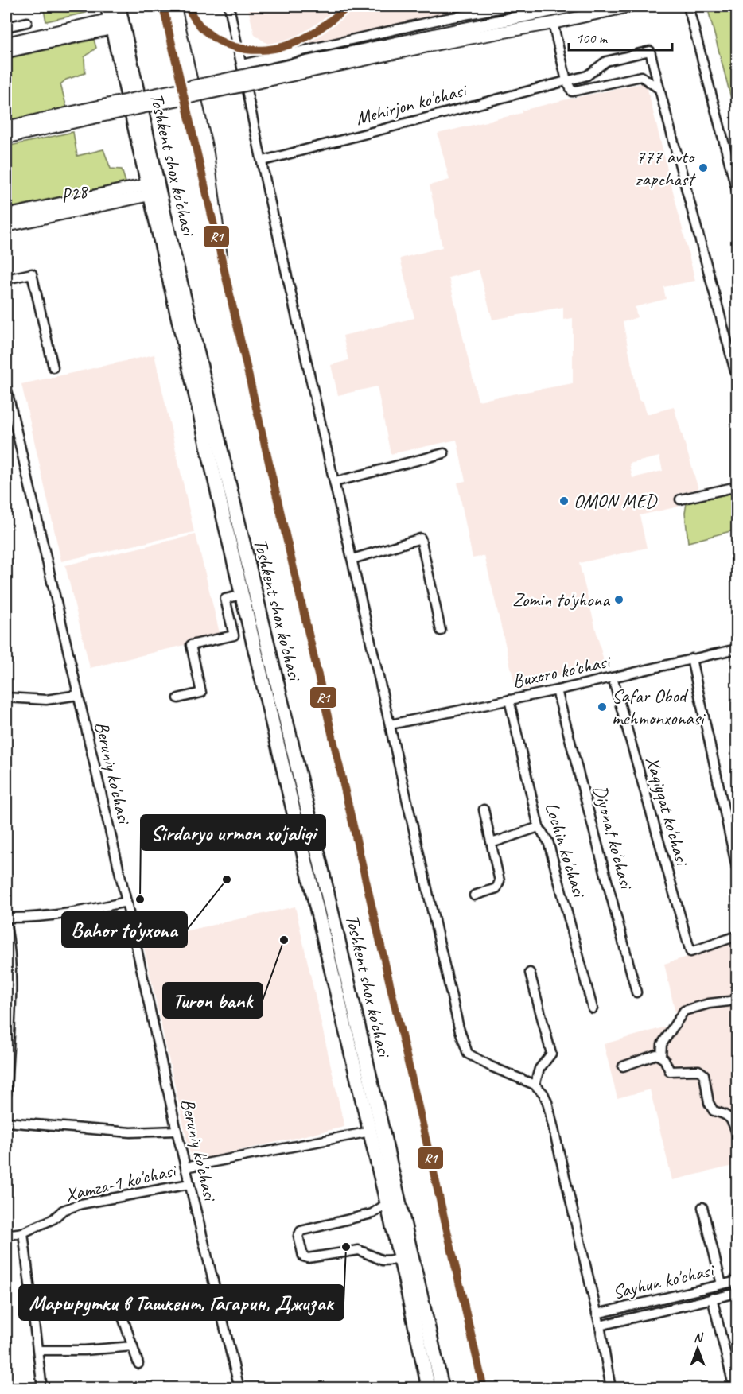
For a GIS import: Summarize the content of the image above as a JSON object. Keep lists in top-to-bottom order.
{
  "streets": {
    "highway": ["Toshkent shox ko'chasi"],
    "main road": ["Р28"],
    "street": [
      "Mehirjon ko'chasi",
      "Buxoro ko'chasi",
      "Beruniy ko'chasi",
      "Xaqiyqat ko'chasi",
      "Diyonat ko'chasi",
      "Lochin ko'chasi",
      "Xamza-1 ko'chasi",
      "Sayhun ko'chasi"
    ]
  },
  "crossings": [
    ["Toshkent shox ko'chasi", "Р28"],
    ["Buxoro ko'chasi", "Xaqiyqat ko'chasi"],
    ["Buxoro ko'chasi", "Diyonat ko'chasi"],
    ["Buxoro ko'chasi", "Lochin ko'chasi"],
    ["Beruniy ko'chasi", "Xamza-1 ko'chasi"]
  ],
  "places": [
    "777 avto zapchast",
    "OMON MED",
    "Zomin to'yhona",
    "Safar Obod mehmonxonasi",
    "Bahor to'yxona",
    "Sirdaryo urmon xo'jaligi",
    "Turon bank",
    "Маршрутки в Ташкент, Гагарин, Джизак"
  ],
  "lines": ["transit line R1"],
  "scale_bar": "100 m",
  "north": "top"
}
